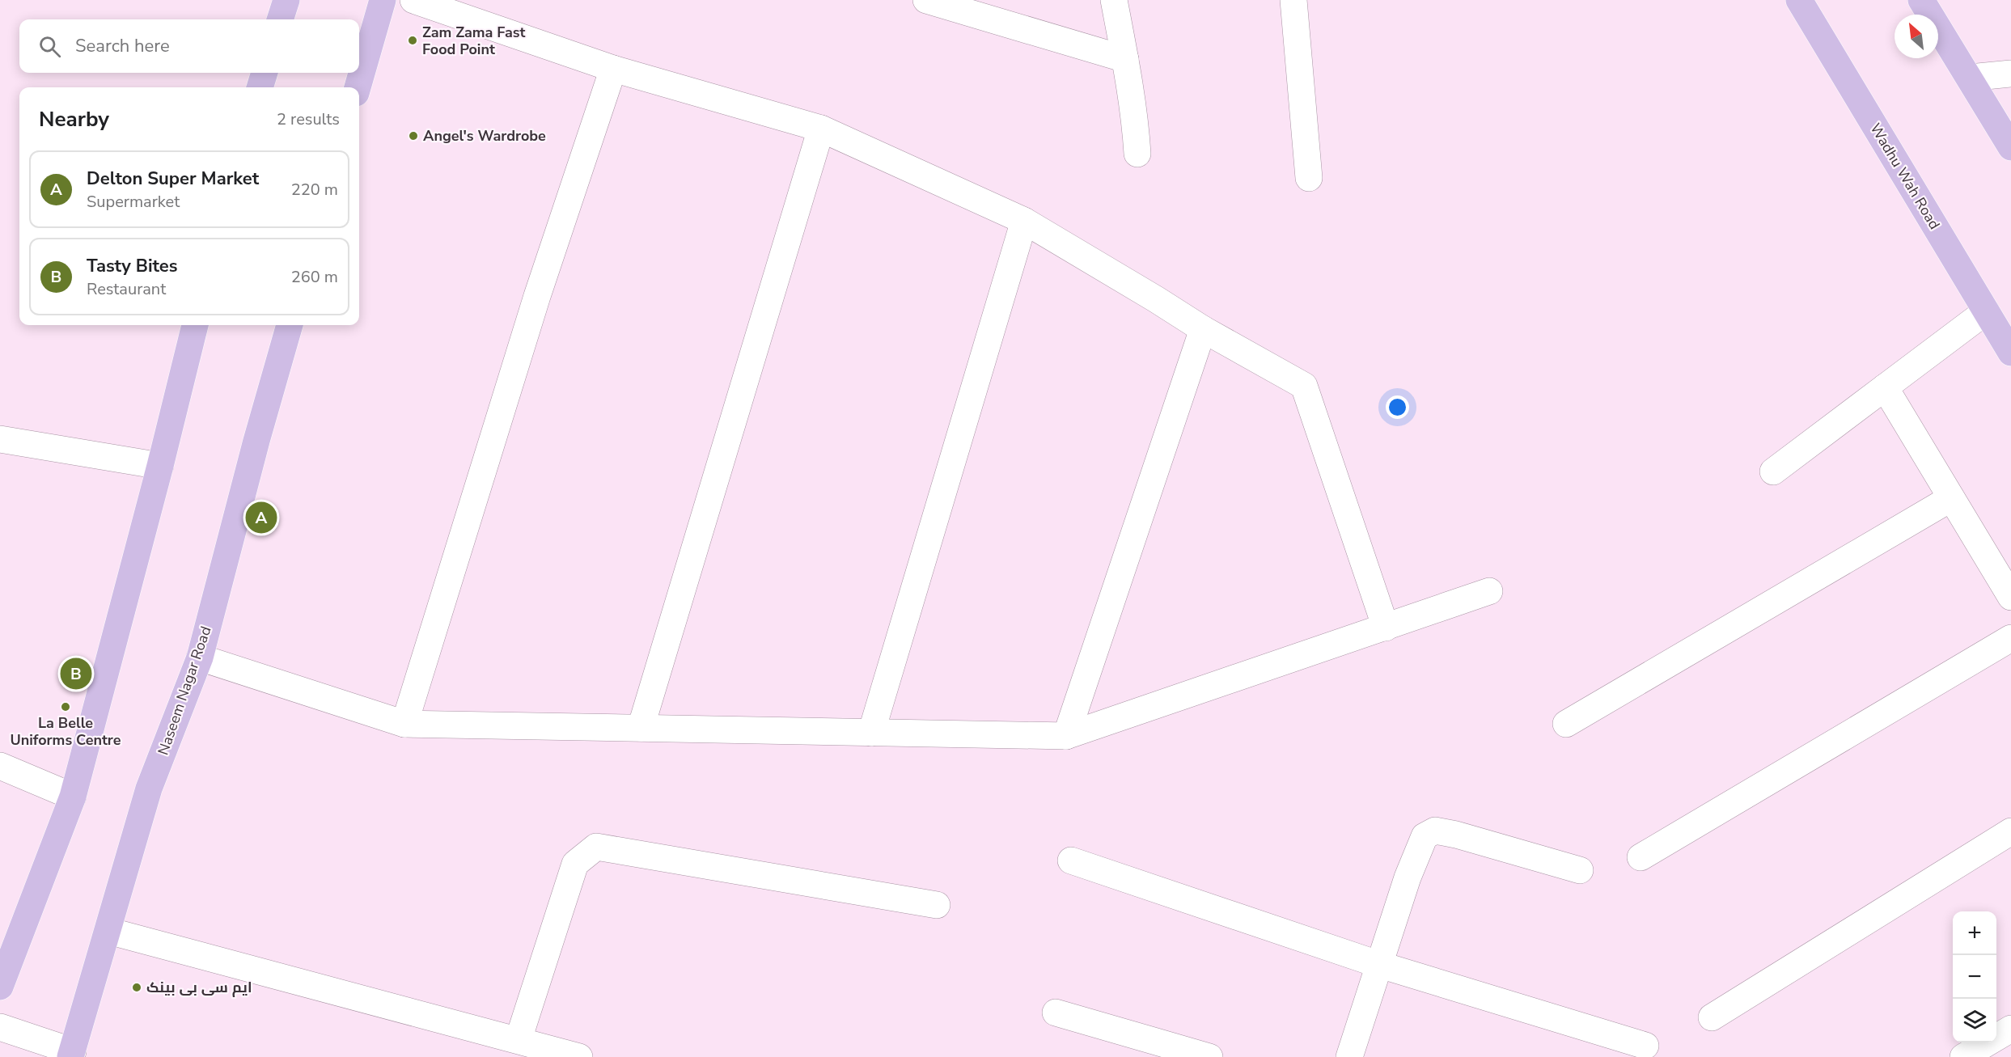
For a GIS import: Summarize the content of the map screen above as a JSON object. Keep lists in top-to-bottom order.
{
  "streets": {
    "main road": ["Wadhu Wah Road", "Naseem Nagar Road"]
  },
  "places": [
    "Zam Zama Fast Food Point",
    "Angel's Wardrobe",
    "La Belle Uniforms Centre",
    "ایم سی بی بینک"
  ],
  "north": "top left",
  "page": {
    "search": "Search here",
    "heading": ["Nearby", "2 results"],
    "list": [
      {
        "mark": "A",
        "name": "Delton Super Market",
        "note": "Supermarket",
        "value": "220 m"
      },
      {
        "mark": "B",
        "name": "Tasty Bites",
        "note": "Restaurant",
        "value": "260 m"
      }
    ],
    "pins": ["A", "B"],
    "map_buttons": ["+", "−"]
  }
}
